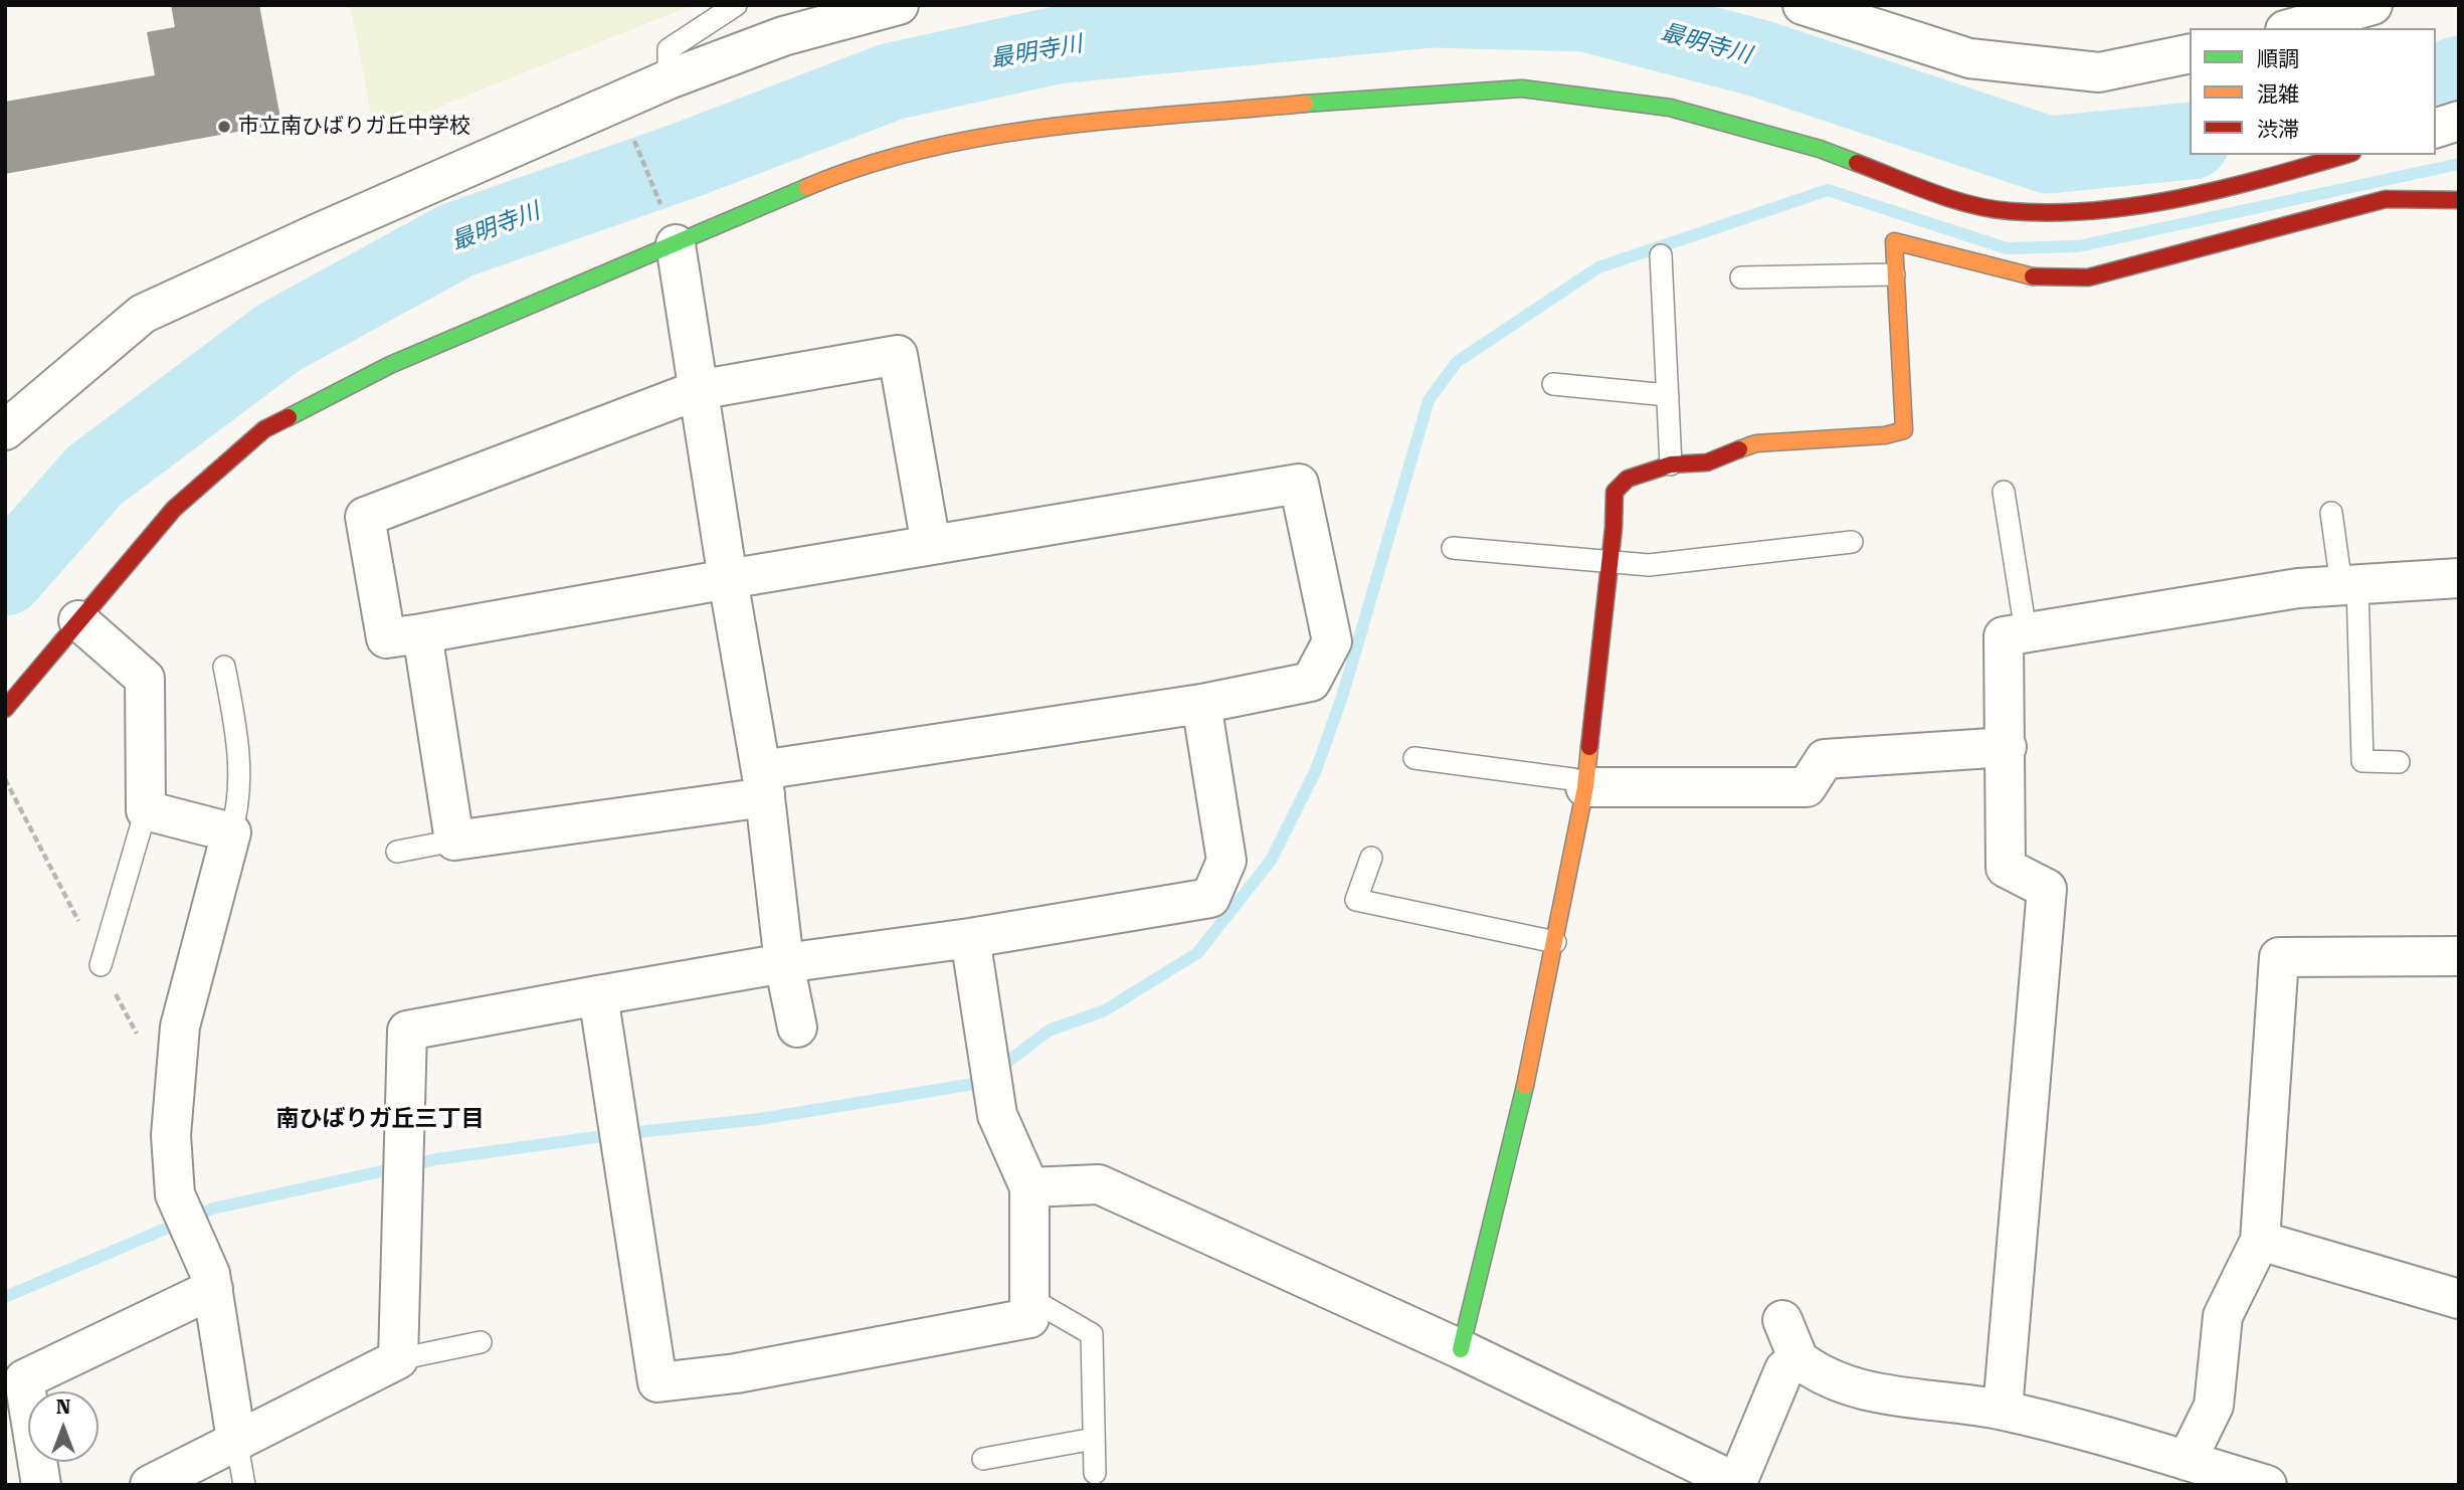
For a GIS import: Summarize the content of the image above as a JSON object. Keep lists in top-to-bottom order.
{
  "districts": ["南ひばりガ丘三丁目"],
  "water": ["最明寺川"],
  "places": ["市立南ひばりガ丘中学校"],
  "legend": ["順調", "混雑", "渋滞"],
  "north": "top"
}
